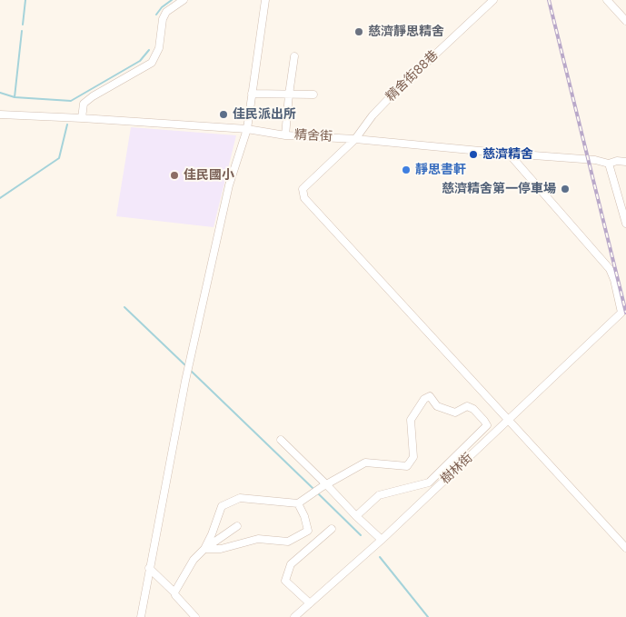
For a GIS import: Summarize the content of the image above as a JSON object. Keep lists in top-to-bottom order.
{
  "streets": {
    "street": ["精舍街88巷", "精舍街", "樹林街"]
  },
  "crossings": [
    ["精舍街88巷", "精舍街"],
    ["精舍街88巷", "樹林街"],
    ["精舍街", "樹林街"]
  ],
  "places": [
    "慈濟靜思精舍",
    "佳民派出所",
    "慈濟精舍",
    "靜思書軒",
    "佳民國小",
    "慈濟精舍第一停車場"
  ]
}
